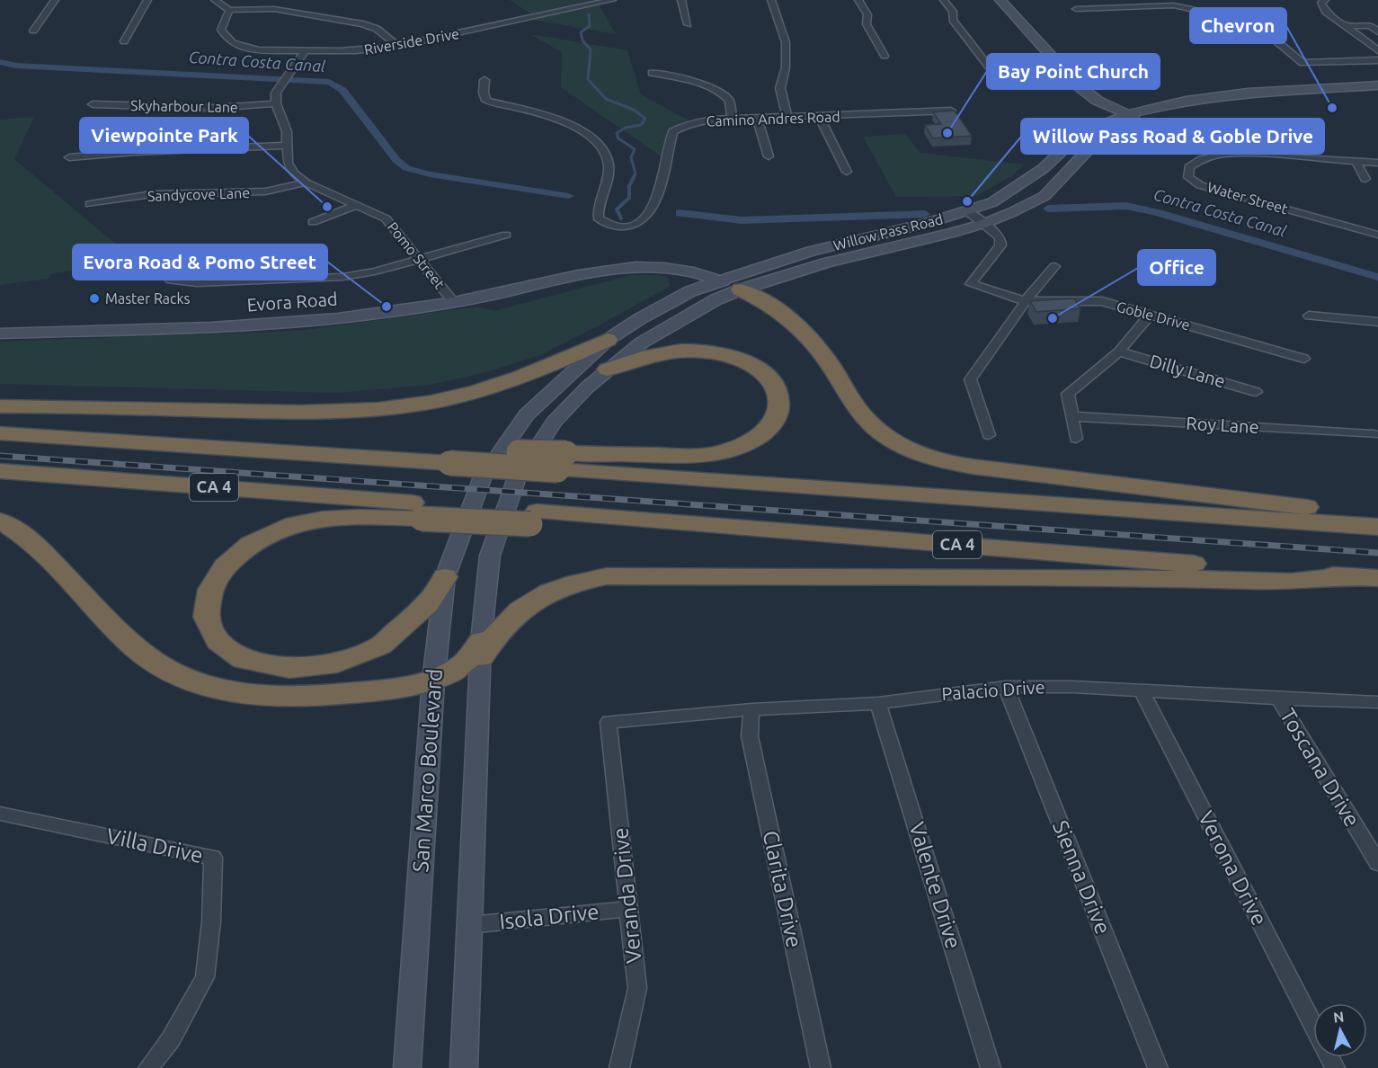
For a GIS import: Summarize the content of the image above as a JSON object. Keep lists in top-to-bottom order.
{
  "streets": {
    "highway": ["CA 4"],
    "main road": ["Willow Pass Road", "Evora Road", "San Marco Boulevard"],
    "street": [
      "Riverside Drive",
      "Skyharbour Lane",
      "Camino Andres Road",
      "Sandycove Lane",
      "Water Street",
      "Pomo Street",
      "Goble Drive",
      "Dilly Lane",
      "Roy Lane",
      "Palacio Drive",
      "Toscana Drive",
      "Villa Drive",
      "Verona Drive",
      "Sienna Drive",
      "Valente Drive",
      "Clarita Drive",
      "Veranda Drive",
      "Isola Drive"
    ]
  },
  "crossings": [
    ["Skyharbour Lane", "Pomo Street"],
    ["Sandycove Lane", "Pomo Street"],
    ["Willow Pass Road", "Evora Road"],
    ["Willow Pass Road", "Goble Drive"],
    ["Willow Pass Road", "San Marco Boulevard"],
    ["Pomo Street", "Evora Road"],
    ["Palacio Drive", "Toscana Drive"],
    ["Palacio Drive", "Verona Drive"],
    ["Palacio Drive", "Sienna Drive"],
    ["Palacio Drive", "Valente Drive"],
    ["Palacio Drive", "Clarita Drive"],
    ["Palacio Drive", "Veranda Drive"],
    ["Veranda Drive", "Isola Drive"]
  ],
  "water": ["Contra Costa Canal"],
  "places": [
    "Chevron",
    "Bay Point Church",
    "Willow Pass Road & Goble Drive",
    "Viewpointe Park",
    "Master Racks",
    "Evora Road & Pomo Street",
    "Office"
  ],
  "north": "top"
}
